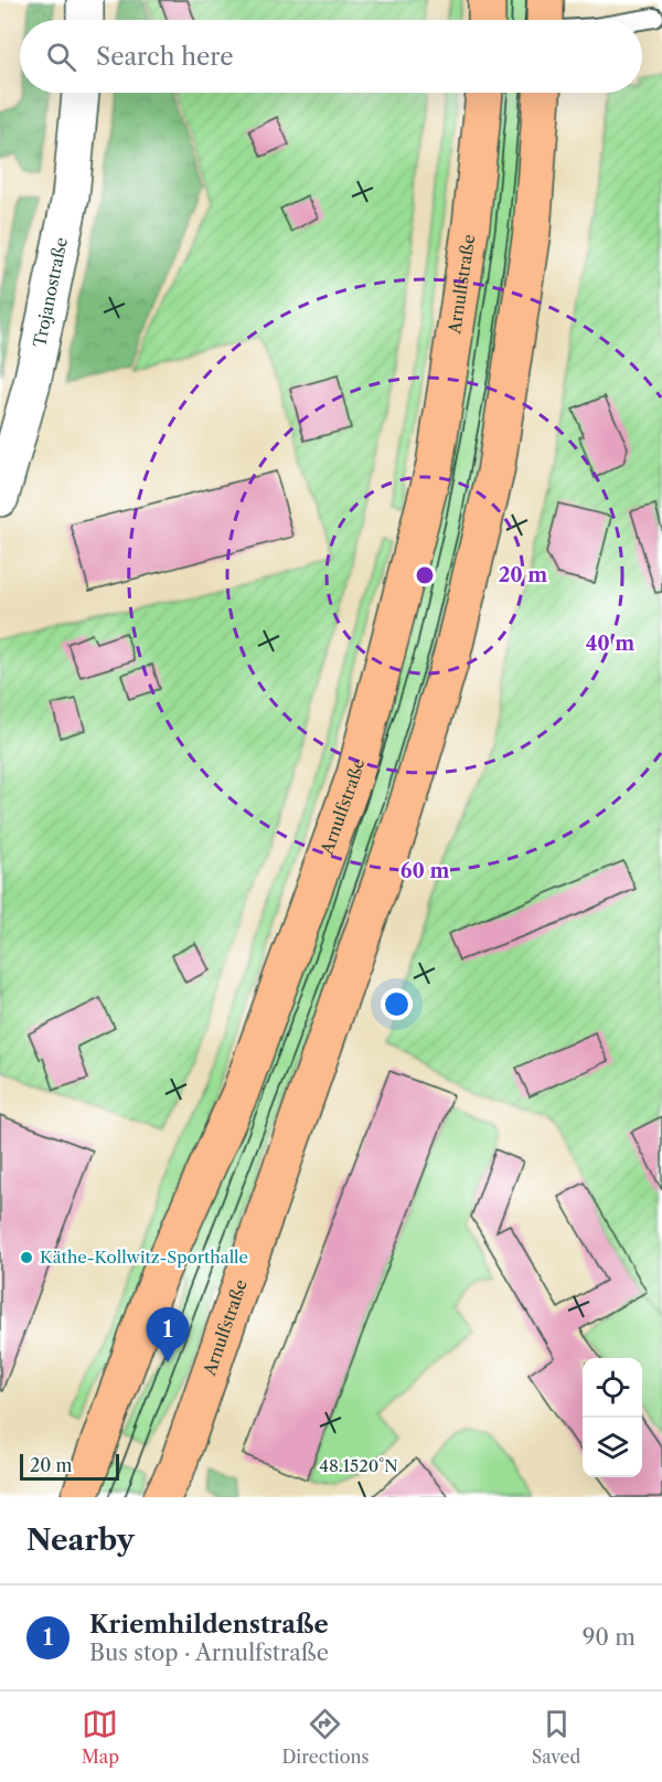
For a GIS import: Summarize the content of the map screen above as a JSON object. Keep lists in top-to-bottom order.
{
  "streets": {
    "main road": ["Arnulfstraße"],
    "street": ["Trojanostraße"]
  },
  "places": ["Käthe-Kollwitz-Sporthalle"],
  "scale_bar": "20 m",
  "page": {
    "search": "Search here",
    "pins": "1",
    "scale": "20 m",
    "heading": "Nearby",
    "list": [
      {
        "mark": "1",
        "name": "Kriemhildenstraße",
        "note": "Bus stop · Arnulfstraße",
        "value": "90 m"
      }
    ],
    "nav": ["Map", "Directions", "Saved"]
  },
  "coordinates": ["48.1520°N"],
  "rings": ["20 m", "40 m", "60 m"]
}
